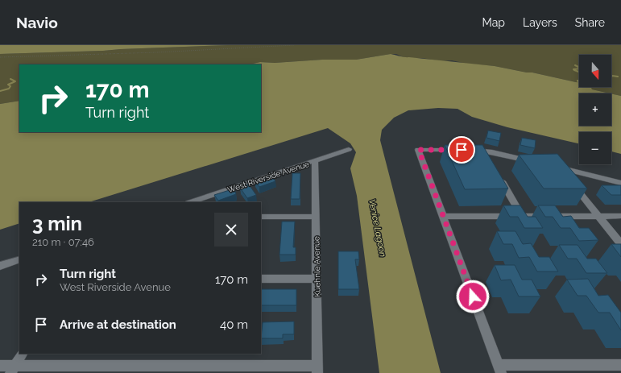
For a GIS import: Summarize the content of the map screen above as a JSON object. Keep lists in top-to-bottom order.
{
  "streets": {
    "street": ["West Riverside Avenue", "Kuehnle Avenue"]
  },
  "crossings": [
    ["West Riverside Avenue", "Kuehnle Avenue"]
  ],
  "water": ["Venice Lagoon"],
  "north": "bottom",
  "page": {
    "header": "Navio",
    "nav": ["Map", "Layers", "Share"],
    "map_buttons": ["+", "−"],
    "turn": ["170 m", "Turn right"],
    "heading": ["3 min", "210 m · 07:46"],
    "list": [
      {
        "name": "Turn right",
        "note": "West Riverside Avenue",
        "value": "170 m"
      },
      {
        "name": "Arrive at destination",
        "value": "40 m"
      }
    ]
  }
}
